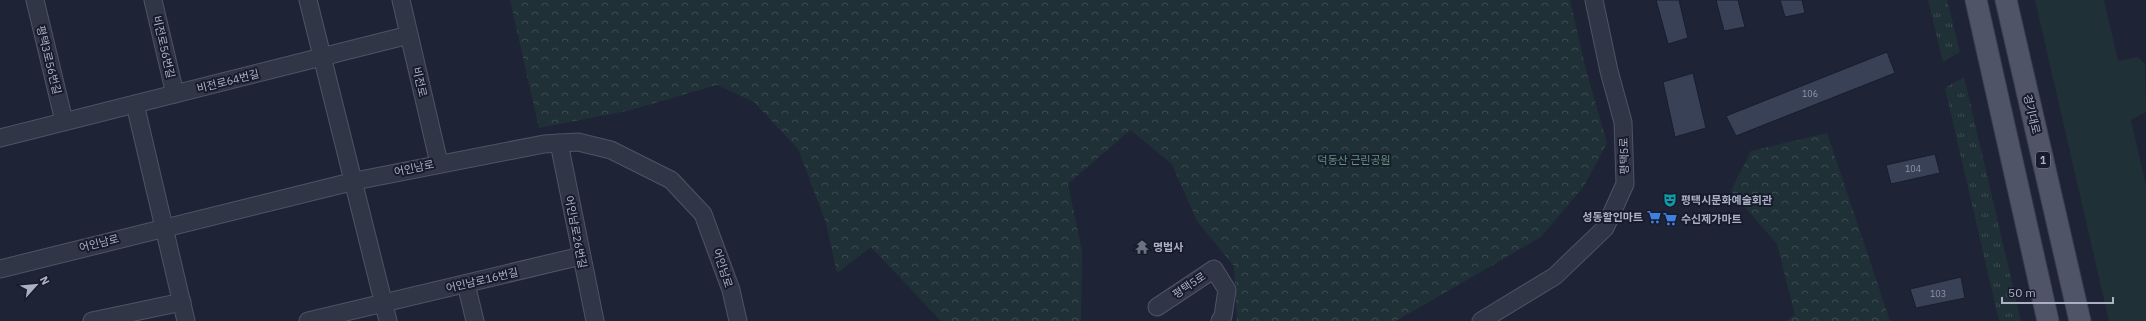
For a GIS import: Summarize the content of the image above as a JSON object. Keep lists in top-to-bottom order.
{
  "streets": {
    "main road": ["경기대로", "1"],
    "street": [
      "비전로56번길",
      "평택3로56번길",
      "비전로64번길",
      "비전로",
      "평택5로",
      "어인남로",
      "어인남로26번길",
      "어인남로16번길"
    ]
  },
  "crossings": [
    ["비전로56번길", "비전로64번길"],
    ["평택3로56번길", "비전로64번길"],
    ["비전로64번길", "비전로"],
    ["비전로", "어인남로"],
    ["어인남로", "어인남로26번길"],
    ["어인남로26번길", "어인남로16번길"]
  ],
  "parks": ["덕동산 근린공원"],
  "places": {
    "theatre": ["평택시문화예술회관"],
    "supermarket": ["성동할인마트", "수신제가마트"],
    "temple": ["명법사"]
  },
  "house_numbers": ["106", "104", "103"],
  "scale_bar": "50 m",
  "north": "top right"
}
